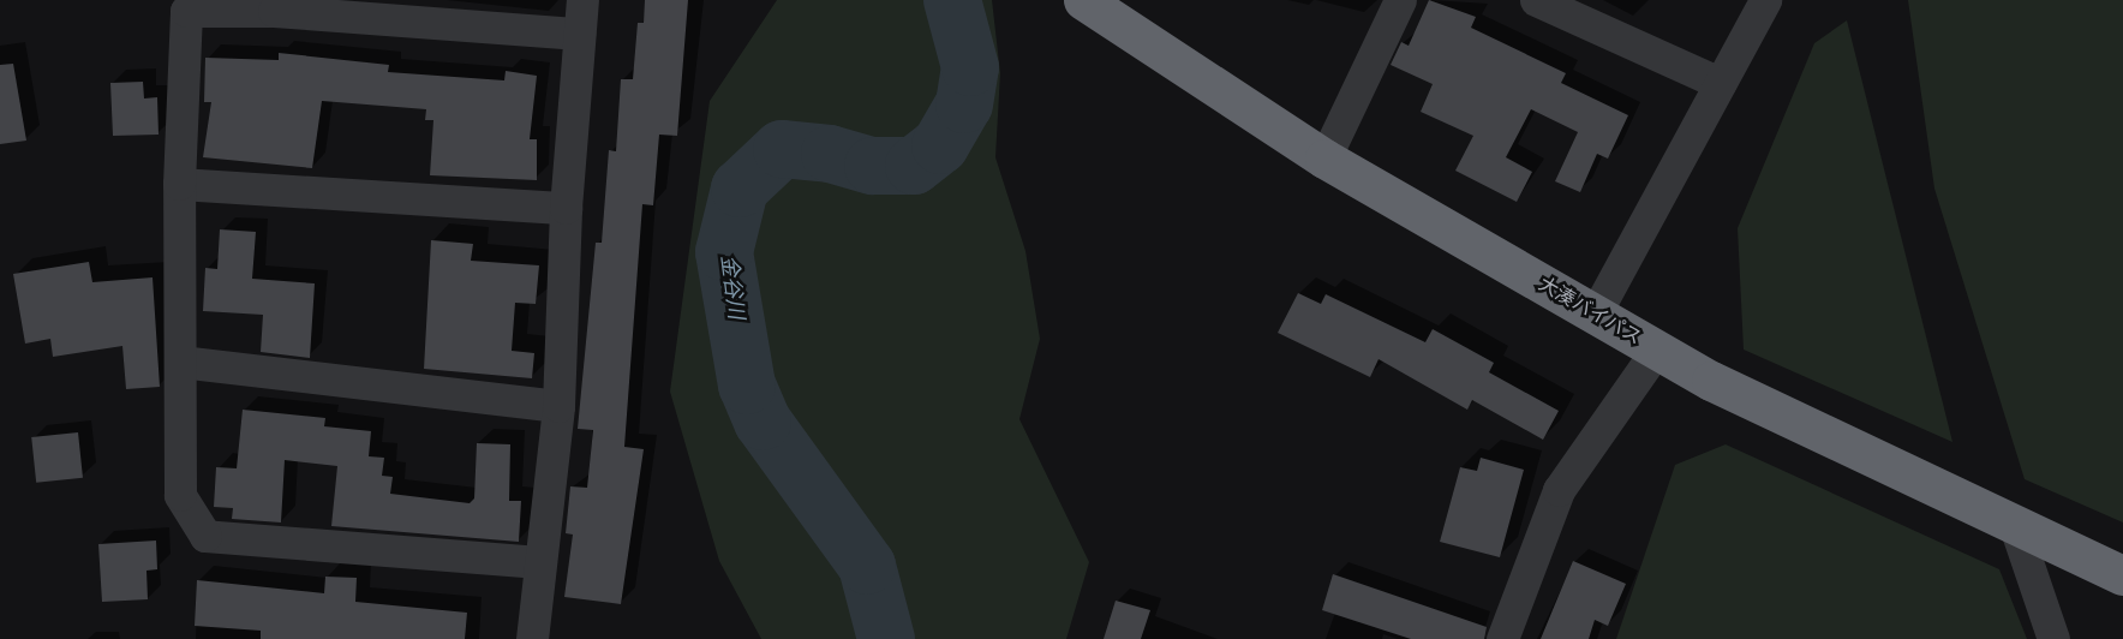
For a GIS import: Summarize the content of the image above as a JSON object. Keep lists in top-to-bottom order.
{
  "streets": {
    "highway": ["大湊バイパス"]
  },
  "water": ["金谷川"]
}
